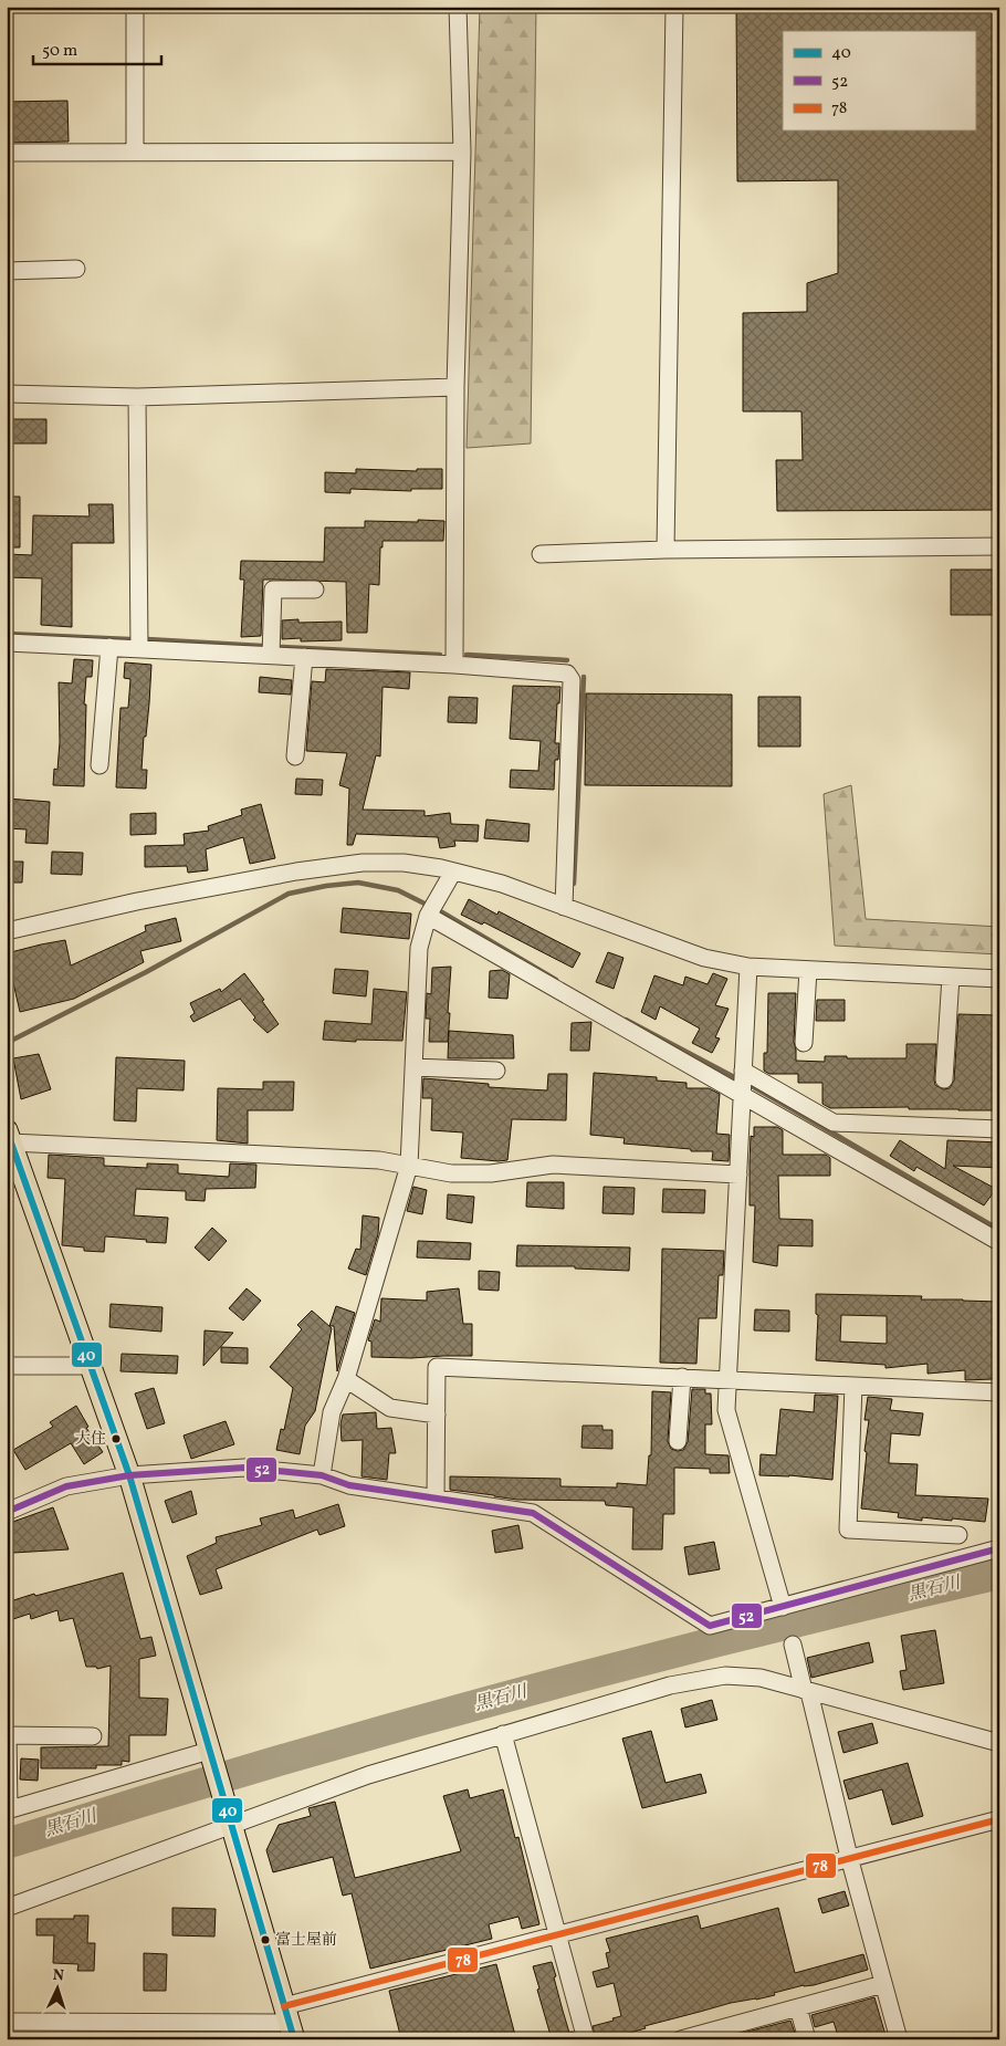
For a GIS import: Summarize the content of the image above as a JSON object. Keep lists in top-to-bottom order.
{
  "water": ["黒石川"],
  "places": ["大住", "富士屋前"],
  "lines": ["transit line 40", "transit line 52", "transit line 78"],
  "legend": ["40", "52", "78"],
  "scale_bar": "50 m",
  "north": "top"
}
